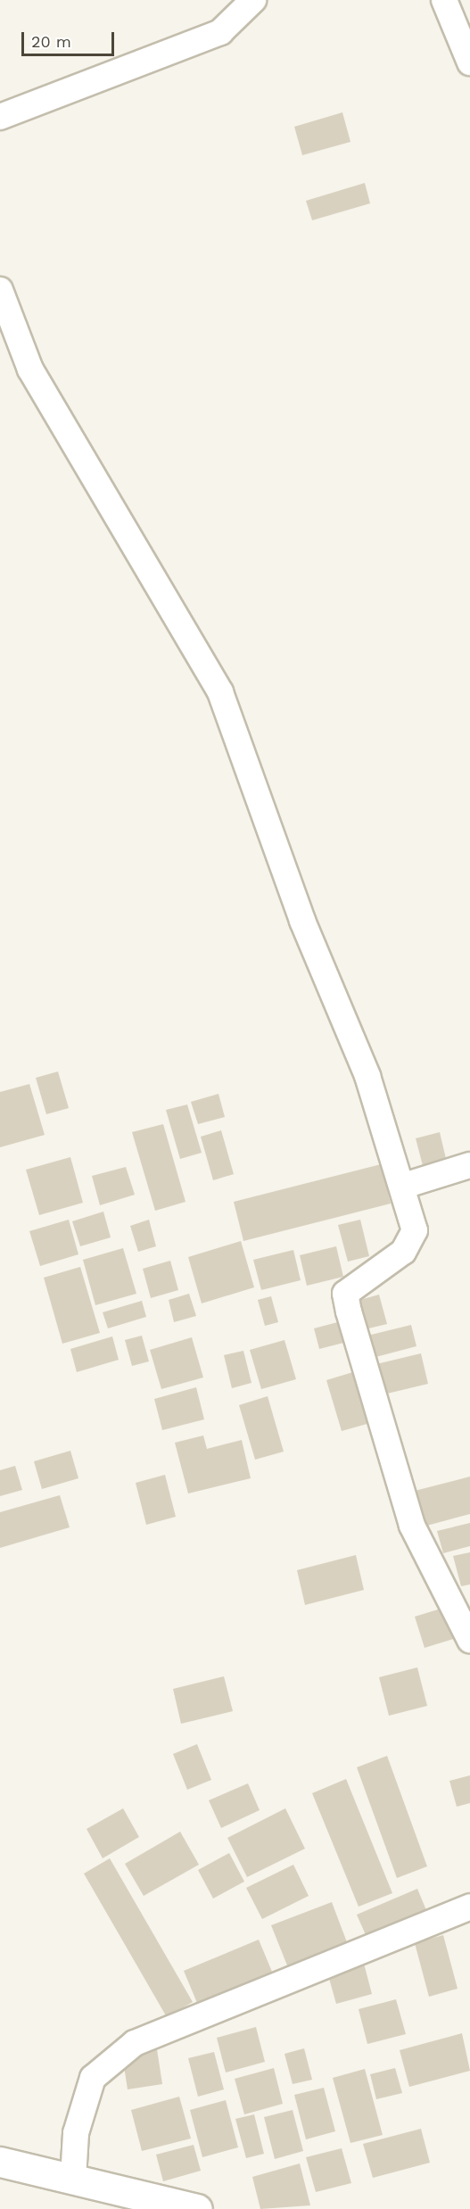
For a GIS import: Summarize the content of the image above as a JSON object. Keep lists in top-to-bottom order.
{
  "scale_bar": "20 m"
}
